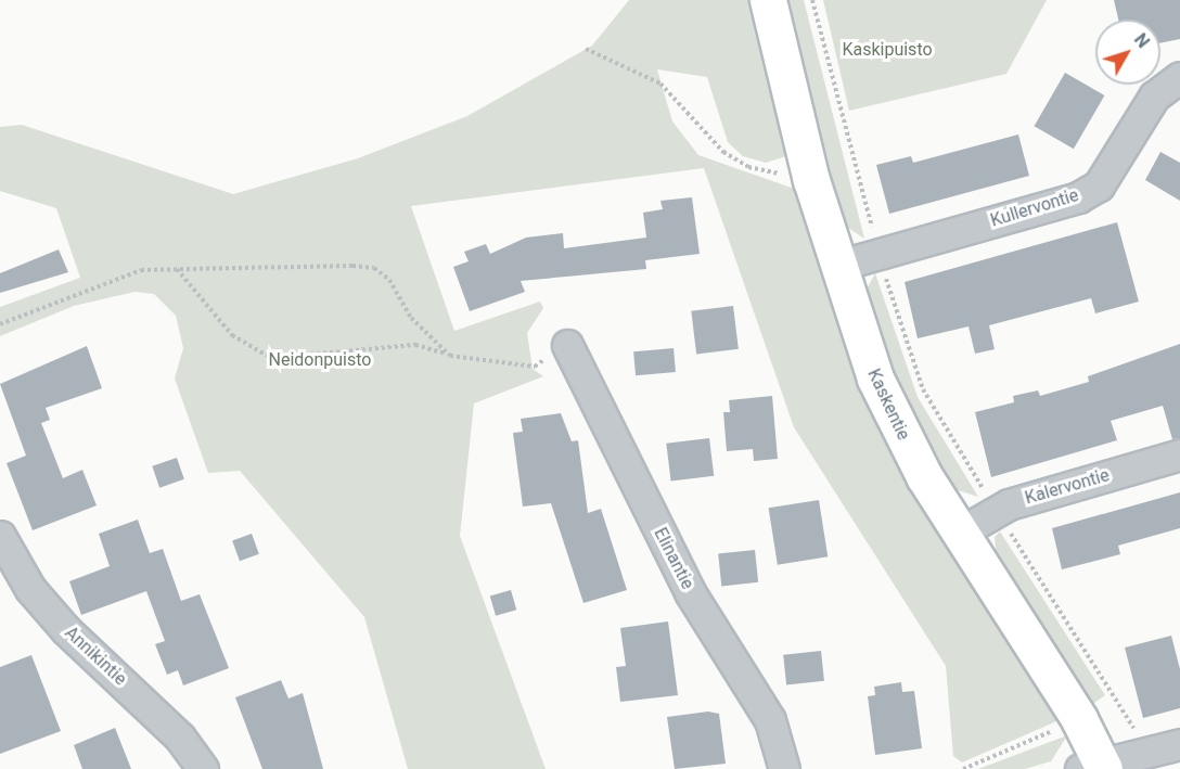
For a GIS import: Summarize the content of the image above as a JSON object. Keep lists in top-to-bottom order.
{
  "streets": {
    "street": [
      "Kullervontie",
      "Kaskentie",
      "Kalervontie",
      "Elinantie",
      "Annikintie"
    ]
  },
  "crossings": [
    ["Kullervontie", "Kaskentie"],
    ["Kaskentie", "Kalervontie"]
  ],
  "parks": ["Kaskipuisto", "Neidonpuisto"],
  "north": "top right"
}
